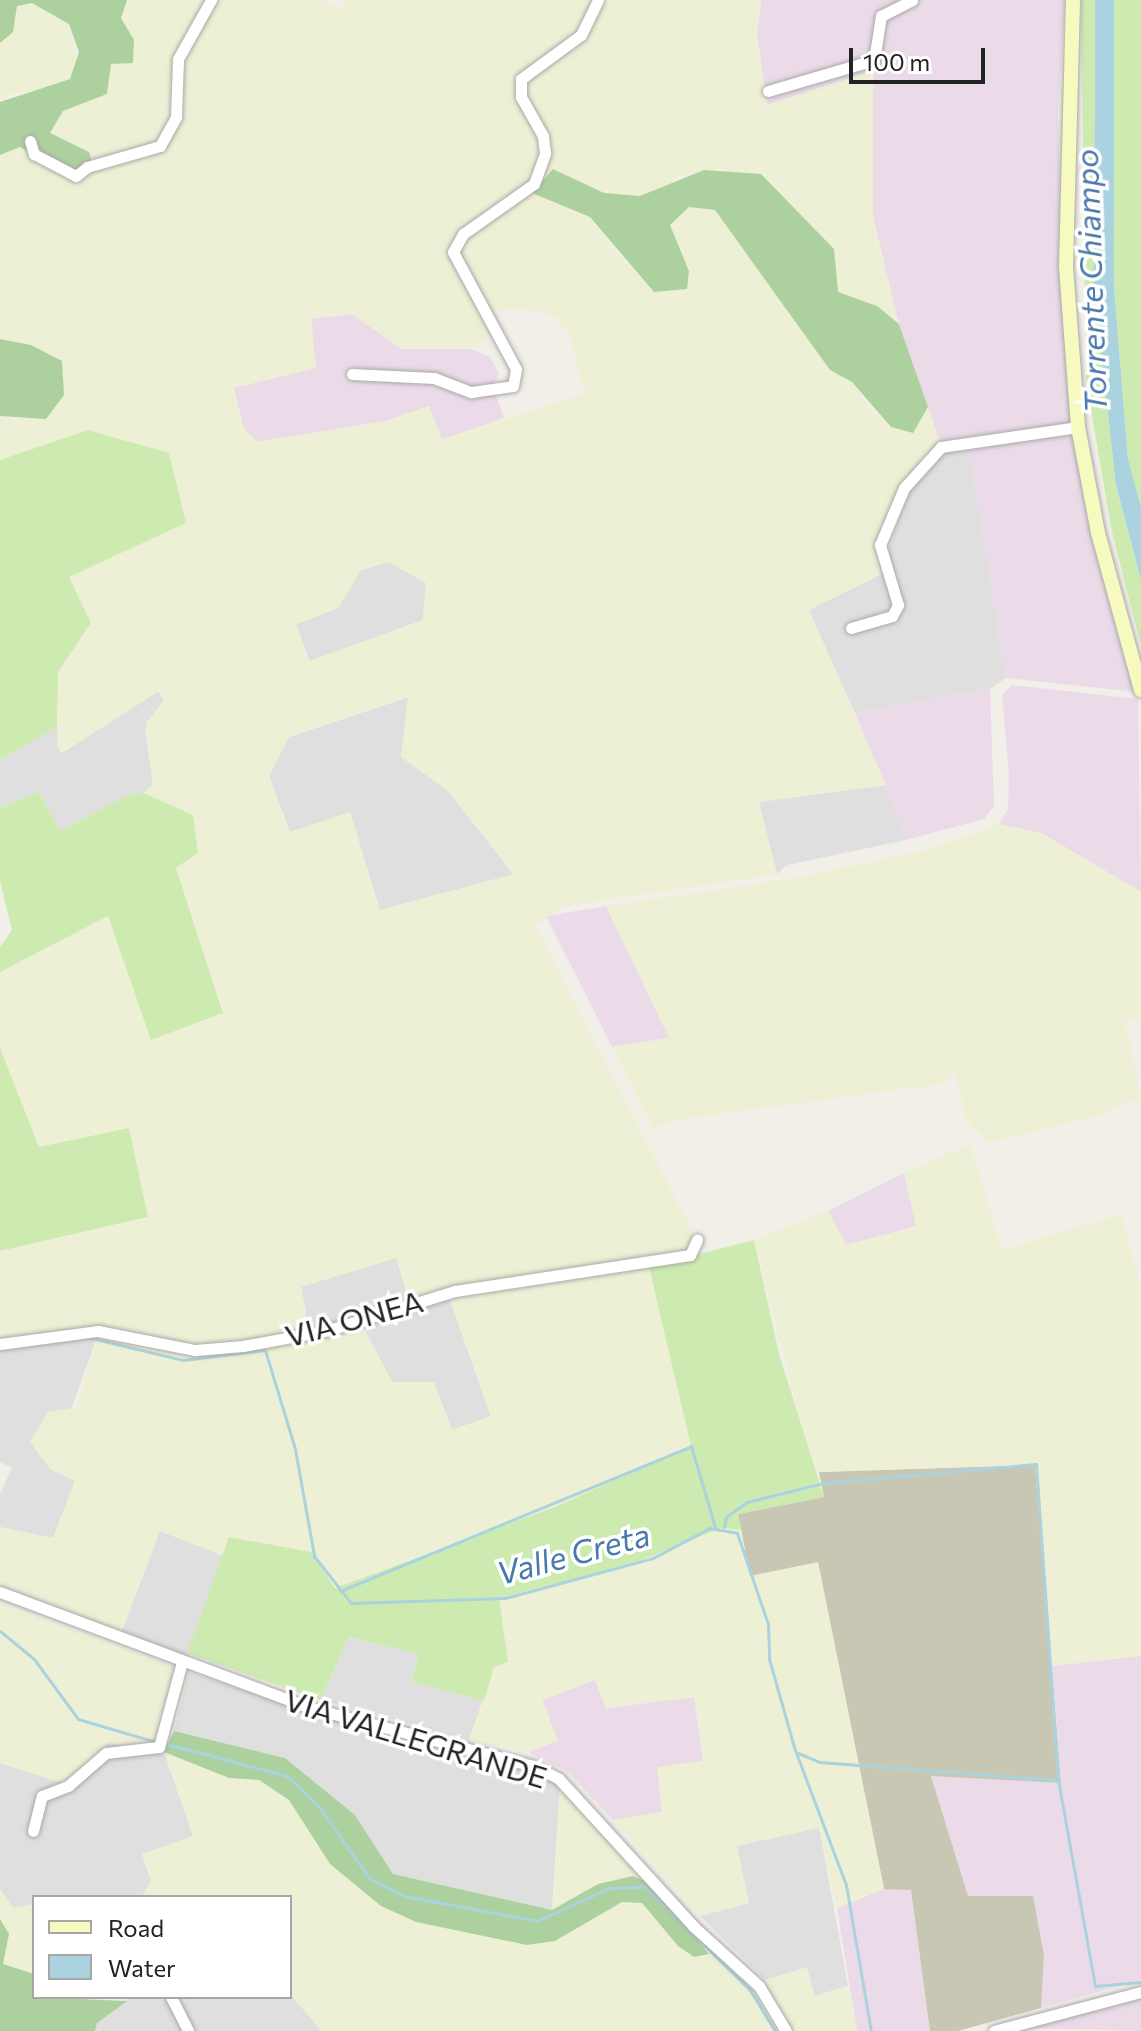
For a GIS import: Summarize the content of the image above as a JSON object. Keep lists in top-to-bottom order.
{
  "streets": {
    "street": ["VIA ONEA", "VIA VALLEGRANDE"]
  },
  "water": ["Torrente Chiampo", "Valle Creta"],
  "legend": ["Road", "Water"],
  "scale_bar": "100 m"
}
